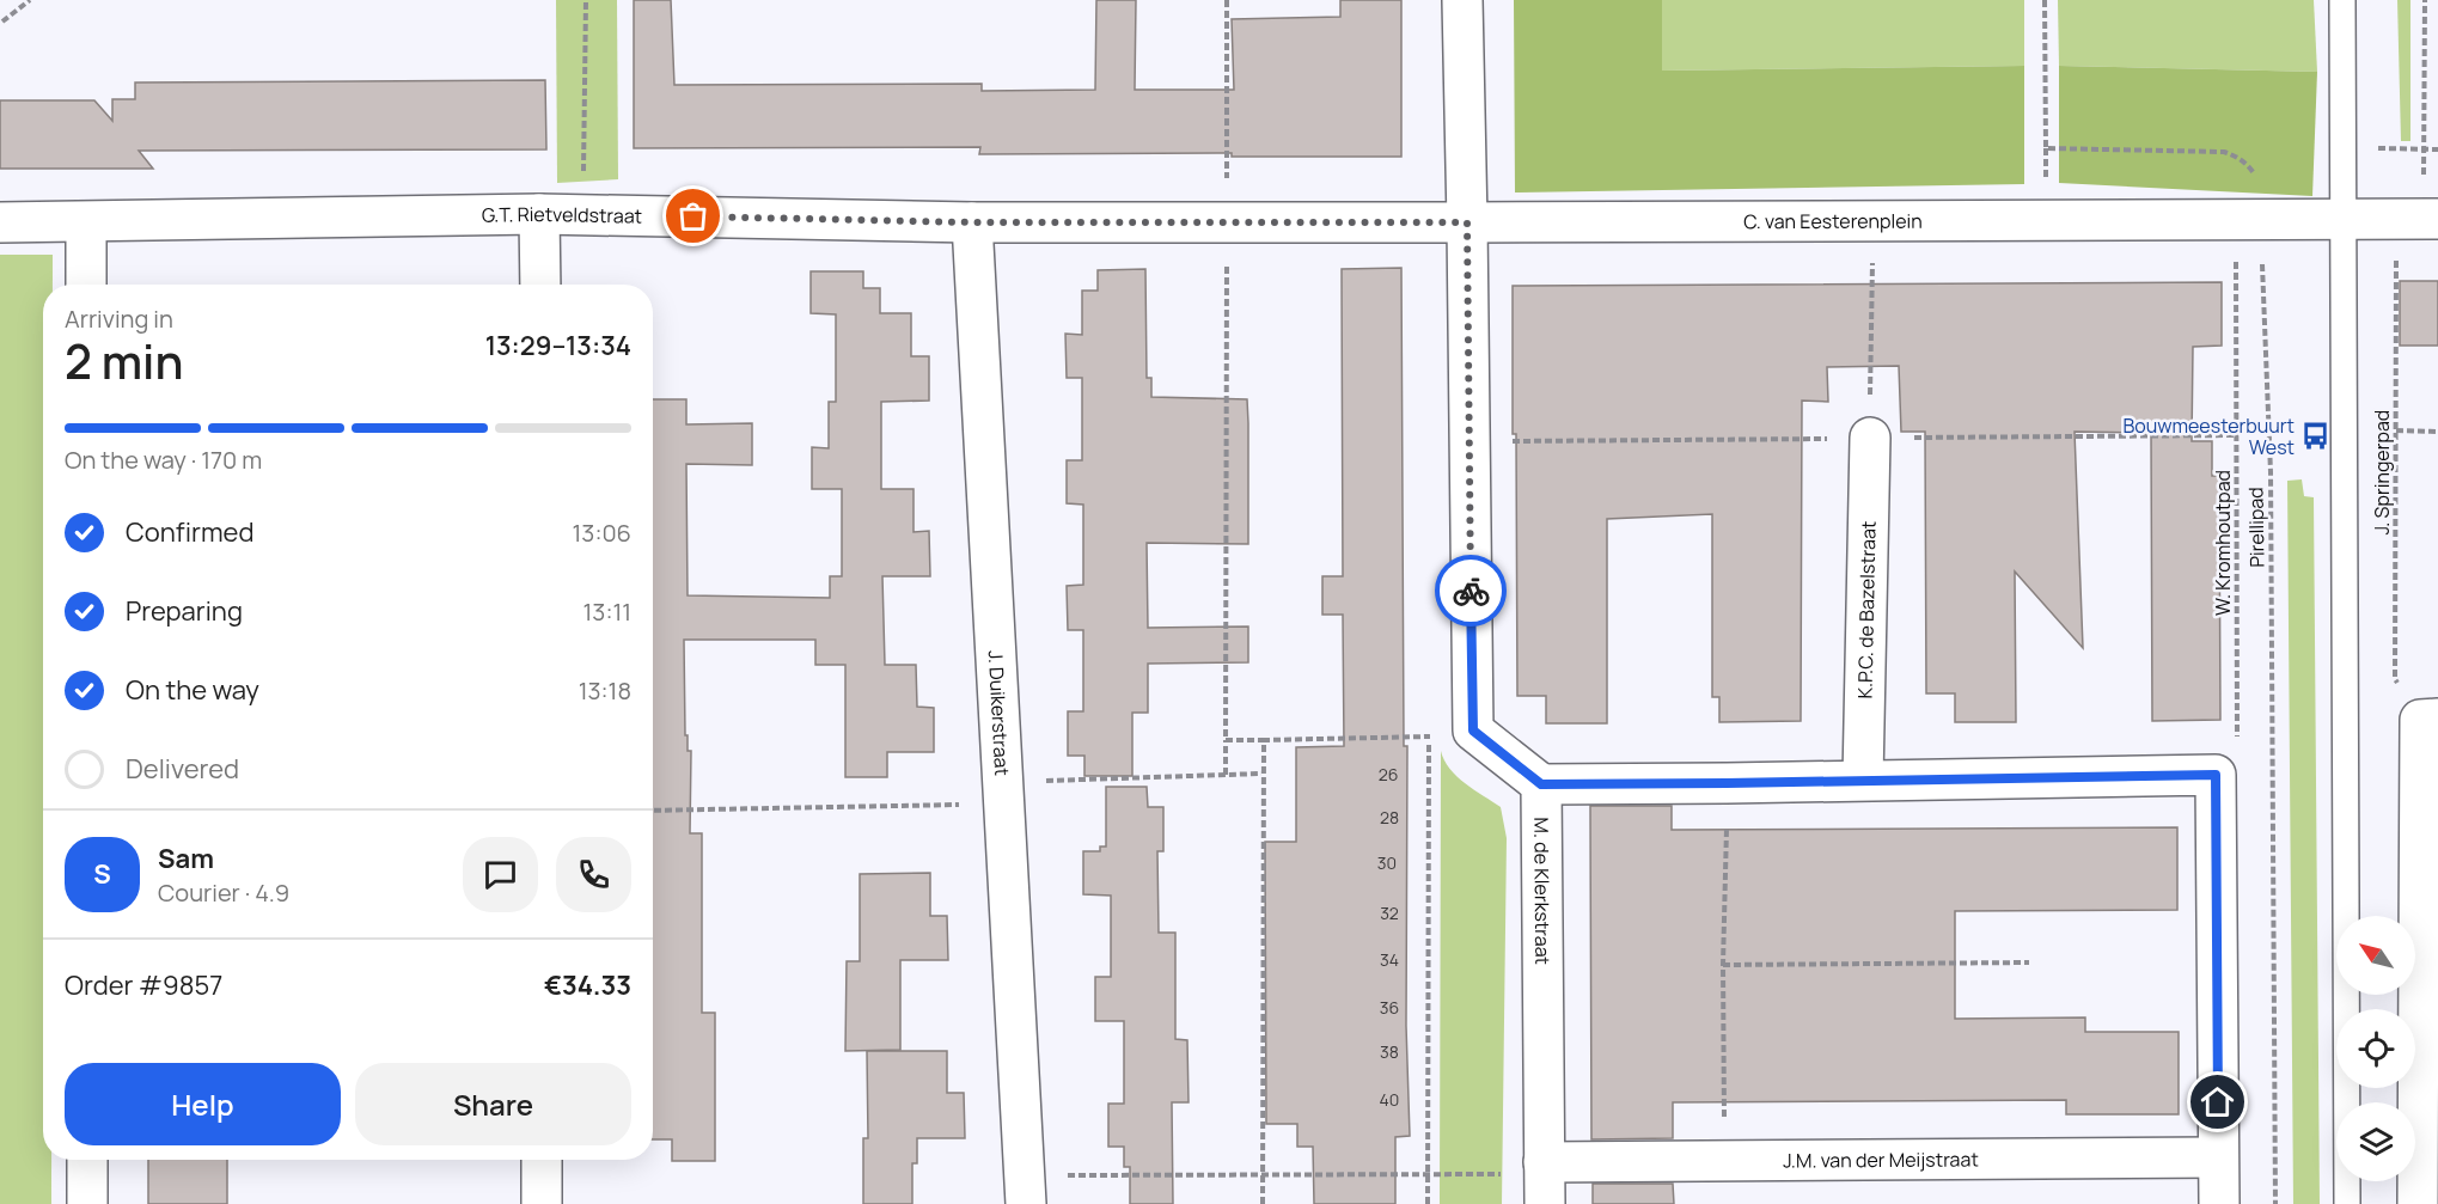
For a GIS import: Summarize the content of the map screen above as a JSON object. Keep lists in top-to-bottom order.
{
  "streets": {
    "street": [
      "G.T. Rietveldstraat",
      "C. van Eesterenplein",
      "K.P.C. de Bazelstraat",
      "J. Duikerstraat",
      "M. de Klerkstraat",
      "J.M. van der Meijstraat"
    ],
    "path": ["J. Springerpad", "Pirellipad", "W. Kromhoutpad"]
  },
  "crossings": [
    ["G.T. Rietveldstraat", "C. van Eesterenplein"],
    ["G.T. Rietveldstraat", "J. Duikerstraat"],
    ["C. van Eesterenplein", "J. Springerpad"],
    ["C. van Eesterenplein", "Pirellipad"],
    ["C. van Eesterenplein", "W. Kromhoutpad"],
    ["Pirellipad", "W. Kromhoutpad"],
    ["M. de Klerkstraat", "J.M. van der Meijstraat"]
  ],
  "places": {
    "bus stop": ["Bouwmeesterbuurt West"]
  },
  "house_numbers": [
    "26",
    "28",
    "30",
    "32",
    "34",
    "36",
    "38",
    "40"
  ],
  "north": "top left",
  "page": {
    "heading": ["2 min", "Arriving in", "13:29–13:34"],
    "panel": [
      "Sam",
      "Courier · 4.9",
      "Order #9857",
      "€34.33"
    ],
    "bar": "On the way · 170 m",
    "list": [
      ["Confirmed", "13:06"],
      ["Preparing", "13:11"],
      ["On the way", "13:18"],
      "Delivered"
    ],
    "round": "S",
    "buttons": ["Help", "Share"]
  }
}
